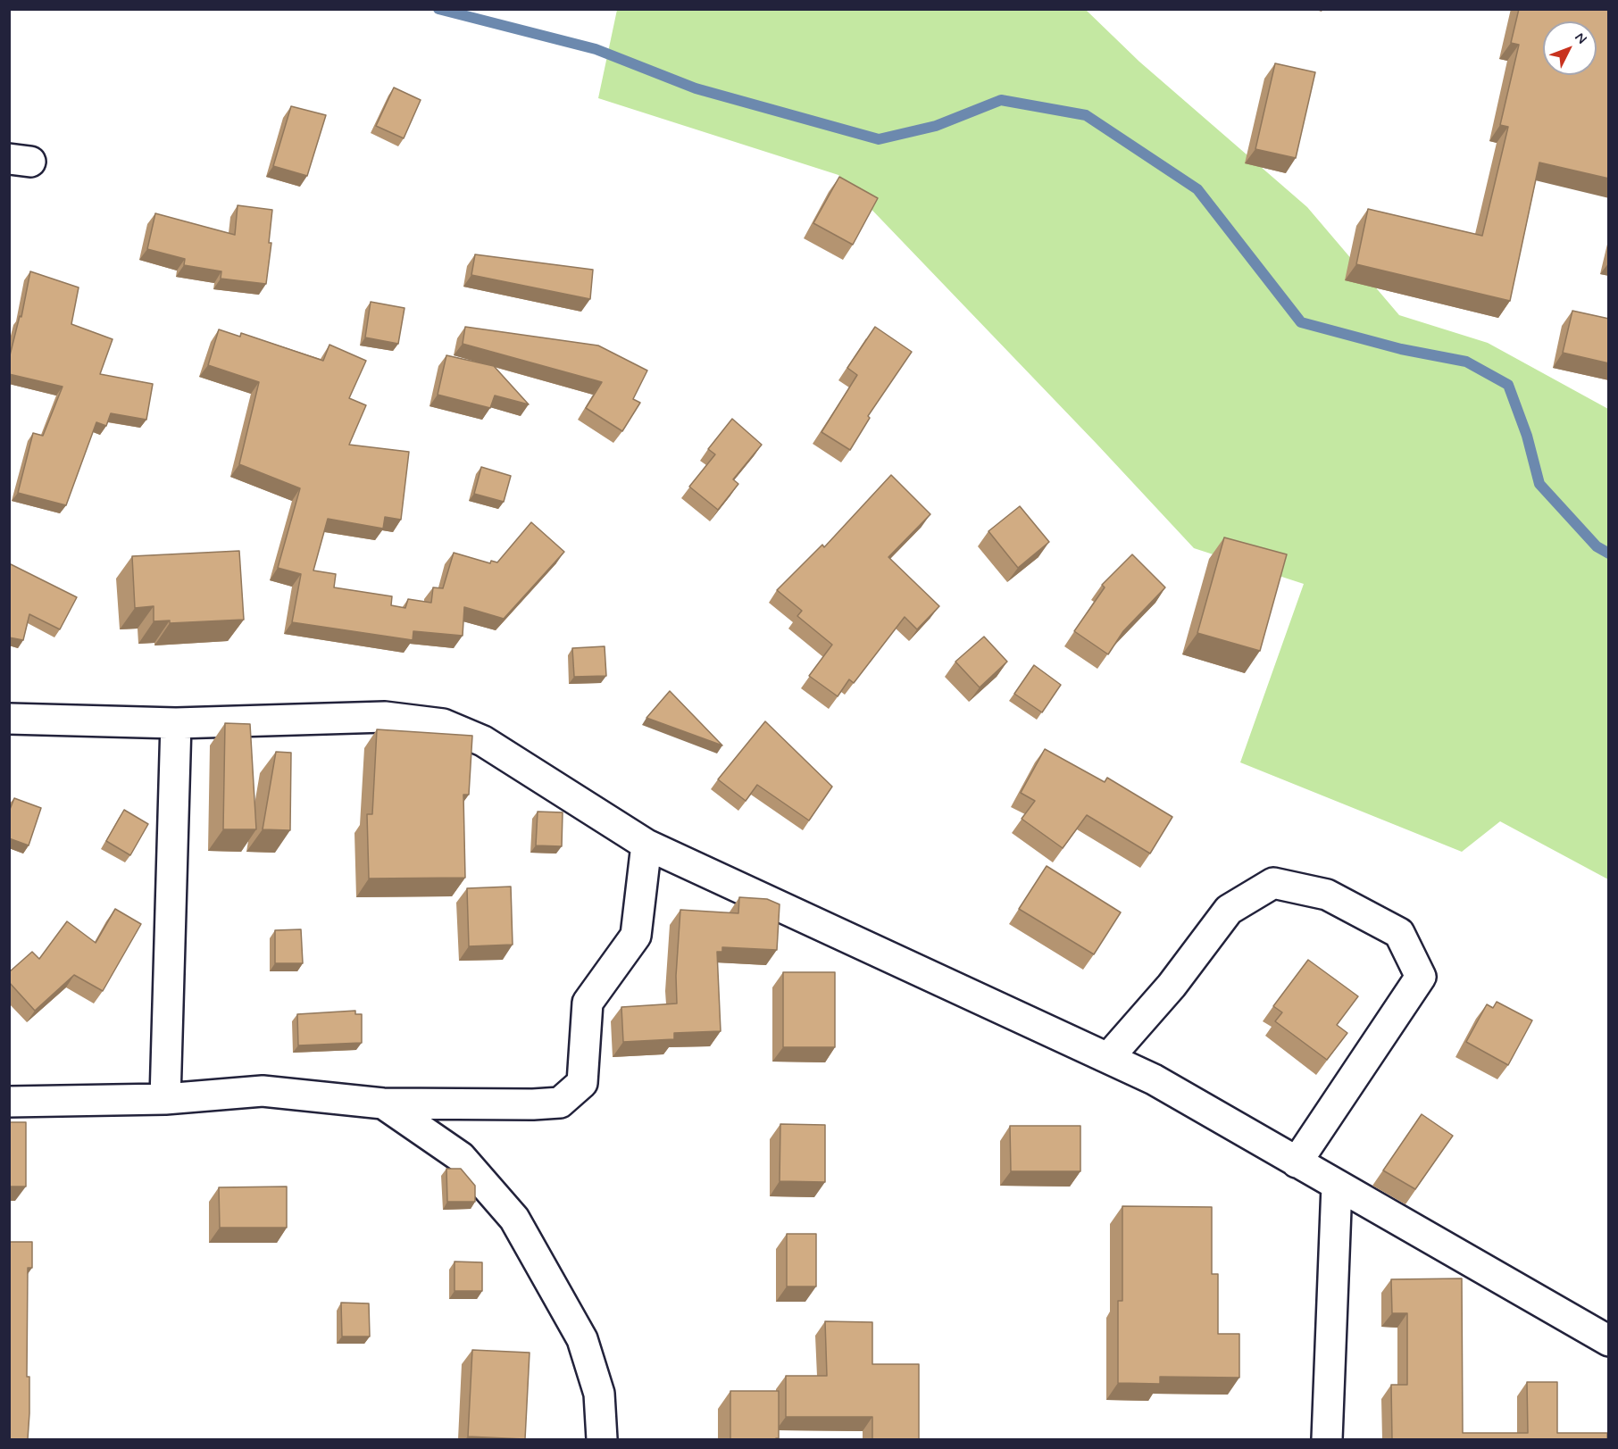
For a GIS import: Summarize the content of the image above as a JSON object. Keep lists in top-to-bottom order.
{
  "north": "top right"
}
